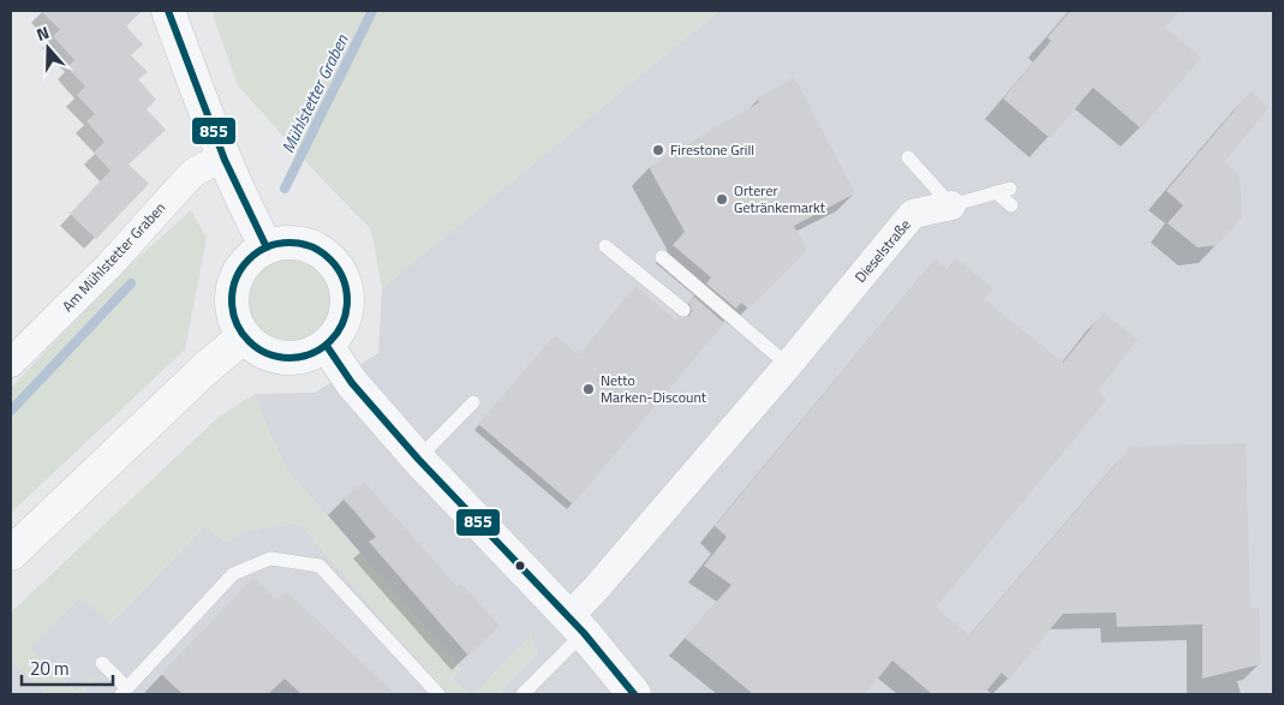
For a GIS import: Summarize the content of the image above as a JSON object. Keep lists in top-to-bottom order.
{
  "streets": {
    "street": ["Dieselstraße", "Am Mühlstetter Graben"]
  },
  "water": ["Mühlstetter Graben"],
  "places": ["Firestone Grill", "Orterer Getränkemarkt", "Netto Marken-Discount"],
  "lines": ["transit line 855"],
  "scale_bar": "20 m",
  "north": "top"
}
